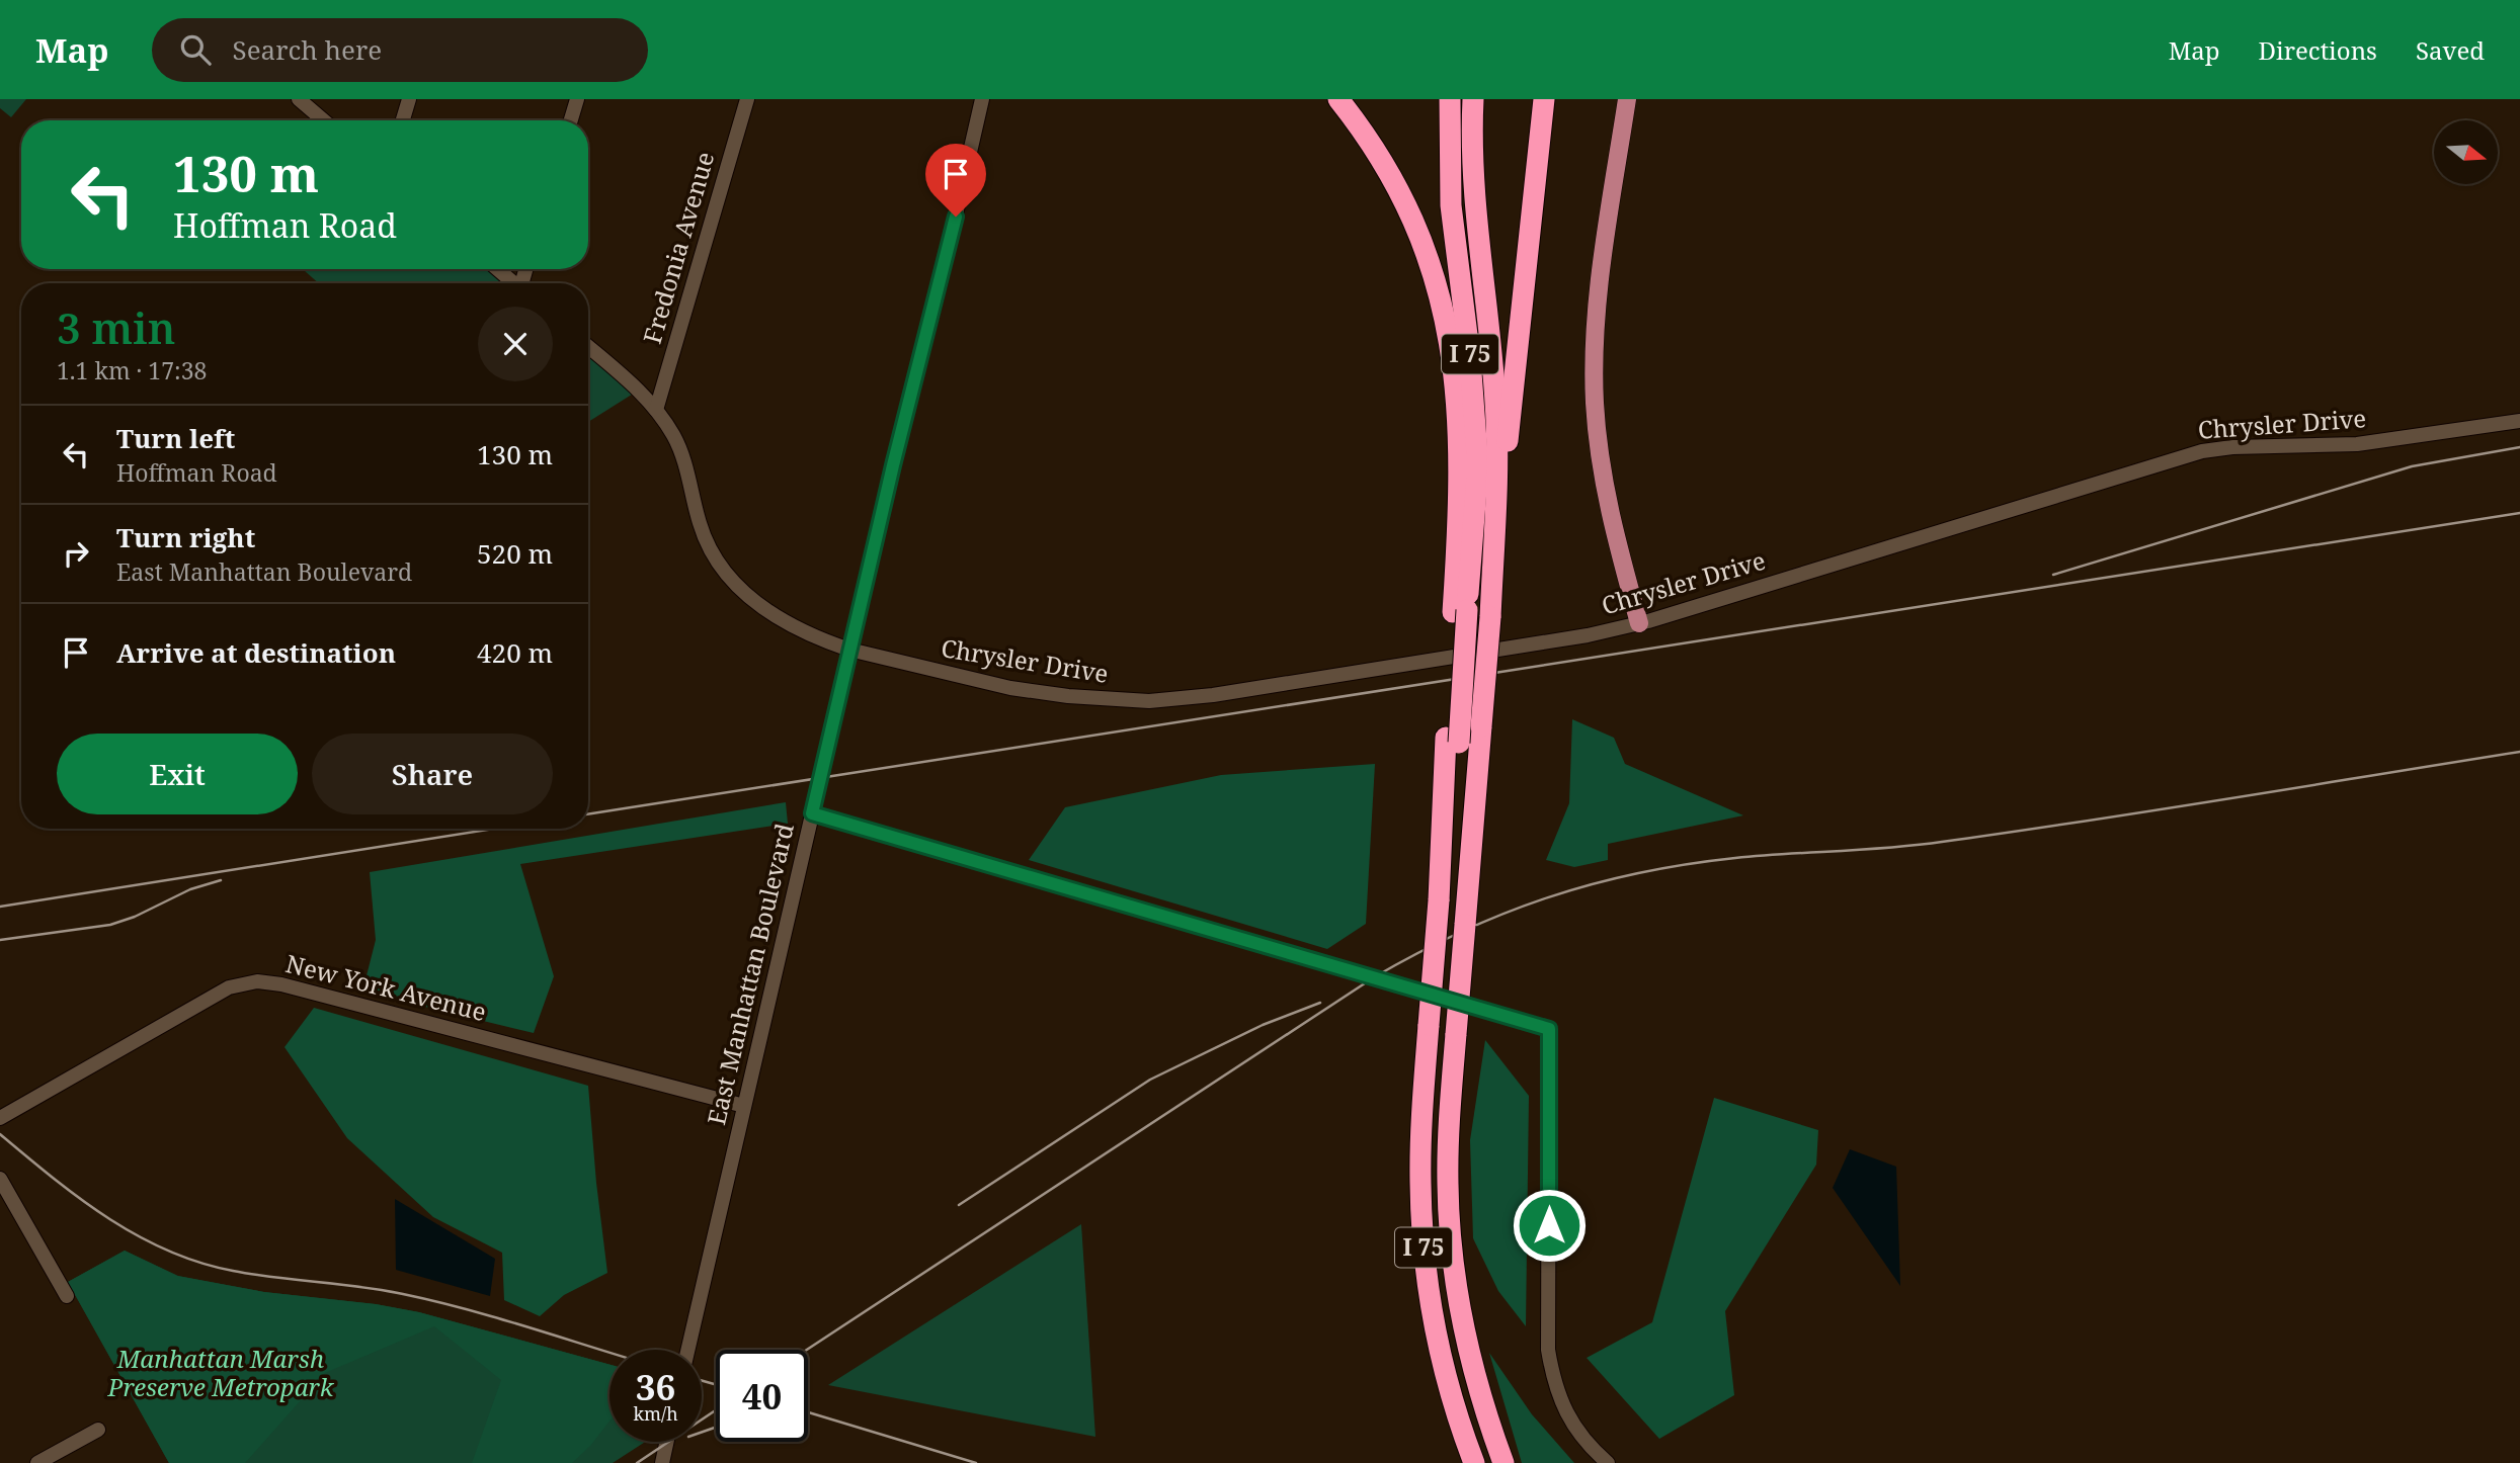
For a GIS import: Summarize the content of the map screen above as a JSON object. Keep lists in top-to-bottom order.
{
  "streets": {
    "highway": ["I 75"],
    "street": [
      "Fredonia Avenue",
      "Chrysler Drive",
      "East Manhattan Boulevard",
      "New York Avenue"
    ]
  },
  "crossings": [
    ["Fredonia Avenue", "Chrysler Drive"],
    ["Chrysler Drive", "East Manhattan Boulevard"],
    ["East Manhattan Boulevard", "New York Avenue"]
  ],
  "parks": ["Manhattan Marsh Preserve Metropark"],
  "north": "right",
  "page": {
    "header": "Map",
    "search": "Search here",
    "nav": ["Map", "Directions", "Saved"],
    "turn": ["130 m", "Hoffman Road"],
    "heading": ["3 min", "1.1 km · 17:38"],
    "list": [
      {
        "name": "Turn left",
        "note": "Hoffman Road",
        "value": "130 m"
      },
      {
        "name": "Turn right",
        "note": "East Manhattan Boulevard",
        "value": "520 m"
      },
      {
        "name": "Arrive at destination",
        "value": "420 m"
      }
    ],
    "buttons": ["Exit", "Share"],
    "speed": "36 km/h",
    "limit": "40"
  }
}
